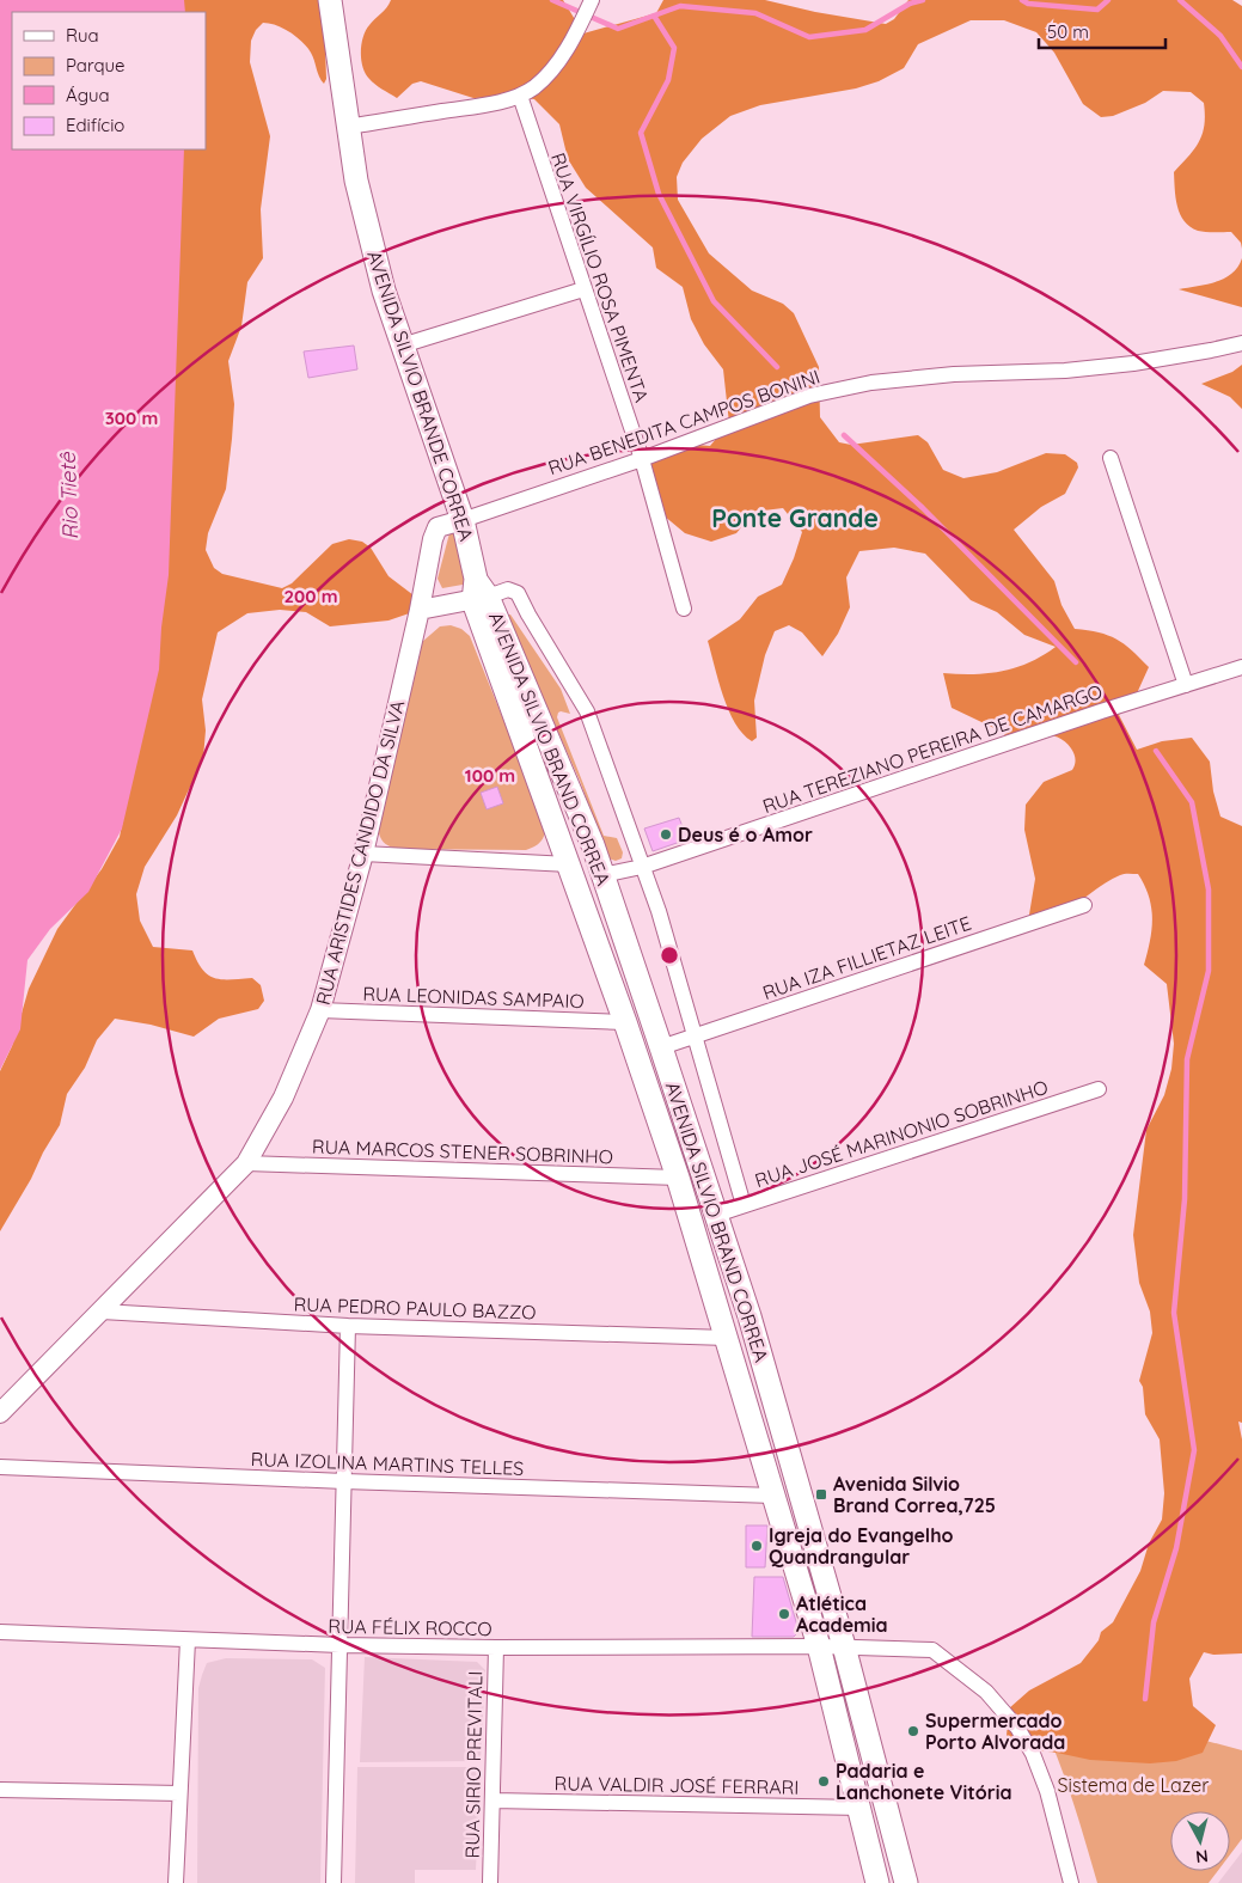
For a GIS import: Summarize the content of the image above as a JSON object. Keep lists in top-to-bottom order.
{
  "streets": {
    "main road": ["AVENIDA SILVIO BRANDE CORREA", "AVENIDA SILVIO BRAND CORREA"],
    "street": [
      "RUA VIRGÍLIO ROSA PIMENTA",
      "RUA BENEDITA CAMPOS BONINI",
      "RUA TEREZIANO PEREIRA DE CAMARGO",
      "RUA ARISTIDES CANDIDO DA SILVA",
      "RUA IZA FILLIETAZ LEITE",
      "RUA LEONIDAS SAMPAIO",
      "RUA JOSÉ MARINONIO SOBRINHO",
      "RUA MARCOS STENER SOBRINHO",
      "RUA PEDRO PAULO BAZZO",
      "RUA IZOLINA MARTINS TELLES",
      "RUA FÉLIX ROCCO",
      "RUA SIRIO PREVITALI",
      "RUA VALDIR JOSÉ FERRARI"
    ]
  },
  "crossings": [
    ["RUA VIRGÍLIO ROSA PIMENTA", "RUA BENEDITA CAMPOS BONINI"],
    ["AVENIDA SILVIO BRANDE CORREA", "RUA BENEDITA CAMPOS BONINI"],
    ["AVENIDA SILVIO BRANDE CORREA", "AVENIDA SILVIO BRAND CORREA"],
    ["AVENIDA SILVIO BRANDE CORREA", "RUA ARISTIDES CANDIDO DA SILVA"],
    ["RUA BENEDITA CAMPOS BONINI", "RUA ARISTIDES CANDIDO DA SILVA"],
    ["AVENIDA SILVIO BRAND CORREA", "RUA TEREZIANO PEREIRA DE CAMARGO"],
    ["AVENIDA SILVIO BRAND CORREA", "RUA IZA FILLIETAZ LEITE"],
    ["AVENIDA SILVIO BRAND CORREA", "RUA LEONIDAS SAMPAIO"],
    ["AVENIDA SILVIO BRAND CORREA", "RUA JOSÉ MARINONIO SOBRINHO"],
    ["AVENIDA SILVIO BRAND CORREA", "RUA MARCOS STENER SOBRINHO"],
    ["AVENIDA SILVIO BRAND CORREA", "RUA PEDRO PAULO BAZZO"],
    ["AVENIDA SILVIO BRAND CORREA", "RUA IZOLINA MARTINS TELLES"],
    ["AVENIDA SILVIO BRAND CORREA", "RUA FÉLIX ROCCO"],
    ["AVENIDA SILVIO BRAND CORREA", "RUA VALDIR JOSÉ FERRARI"],
    ["RUA ARISTIDES CANDIDO DA SILVA", "RUA LEONIDAS SAMPAIO"],
    ["RUA ARISTIDES CANDIDO DA SILVA", "RUA MARCOS STENER SOBRINHO"],
    ["RUA ARISTIDES CANDIDO DA SILVA", "RUA PEDRO PAULO BAZZO"],
    ["RUA FÉLIX ROCCO", "RUA SIRIO PREVITALI"],
    ["RUA SIRIO PREVITALI", "RUA VALDIR JOSÉ FERRARI"]
  ],
  "districts": ["Ponte Grande"],
  "water": ["Rio Tietê"],
  "parks": ["Sistema de Lazer"],
  "places": {
    "other": [
      "Deus é o Amor",
      "Igreja do Evangelho Quandrangular",
      "Atlética Academia",
      "Supermercado Porto Alvorada",
      "Padaria e Lanchonete Vitória"
    ],
    "transit": ["Avenida Silvio Brand Correa,725"]
  },
  "legend": [
    "Rua",
    "Parque",
    "Água",
    "Edifício"
  ],
  "scale_bar": "50 m",
  "north": "bottom",
  "rings": ["300 m", "200 m", "100 m"]
}
